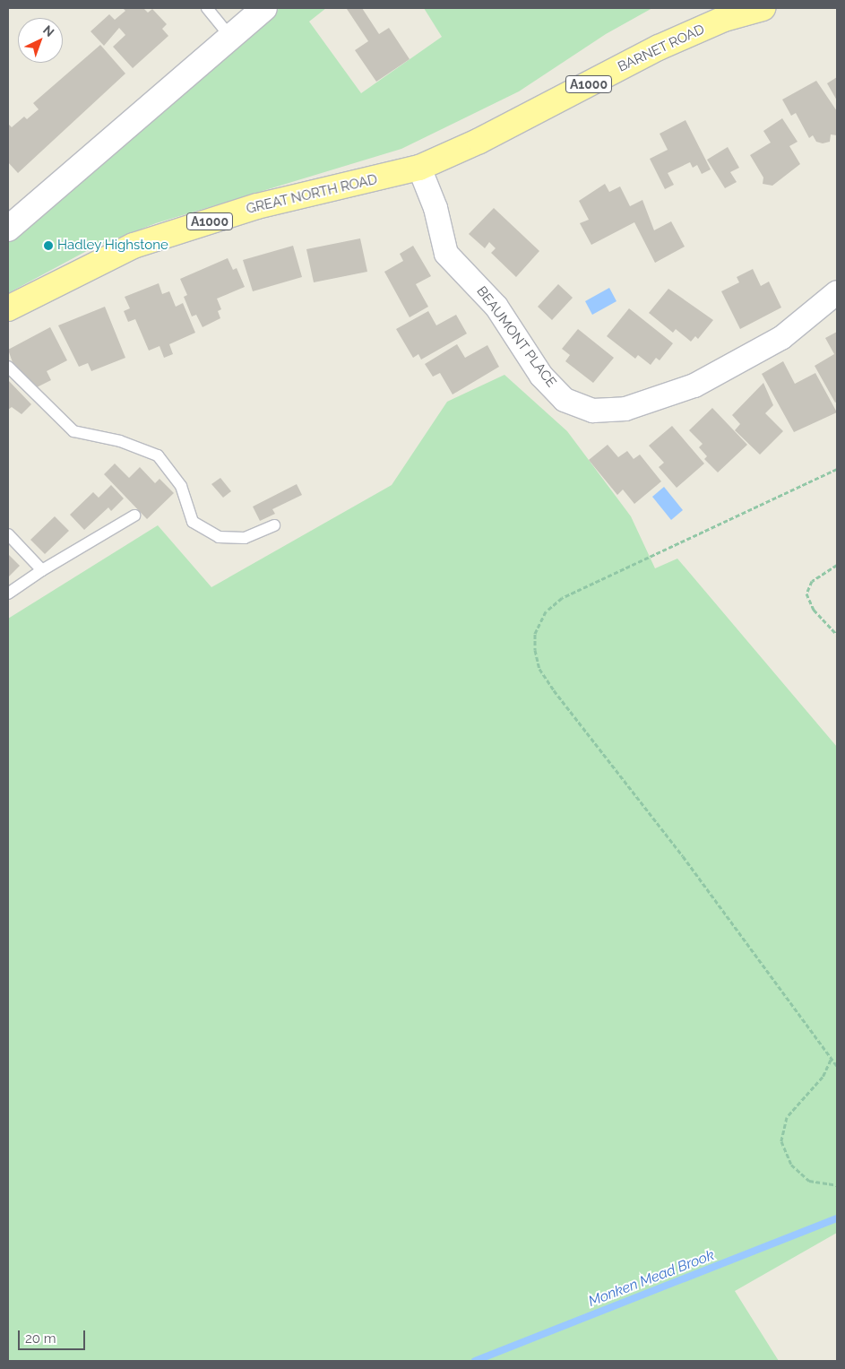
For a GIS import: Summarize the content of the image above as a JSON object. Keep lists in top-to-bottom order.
{
  "streets": {
    "main road": ["BARNET ROAD", "A1000", "GREAT NORTH ROAD"],
    "street": ["BEAUMONT PLACE"]
  },
  "crossings": [
    ["BARNET ROAD", "GREAT NORTH ROAD"],
    ["BARNET ROAD", "BEAUMONT PLACE"],
    ["GREAT NORTH ROAD", "BEAUMONT PLACE"]
  ],
  "water": ["Monken Mead Brook"],
  "places": ["Hadley Highstone"],
  "scale_bar": "20 m",
  "north": "top right"
}
